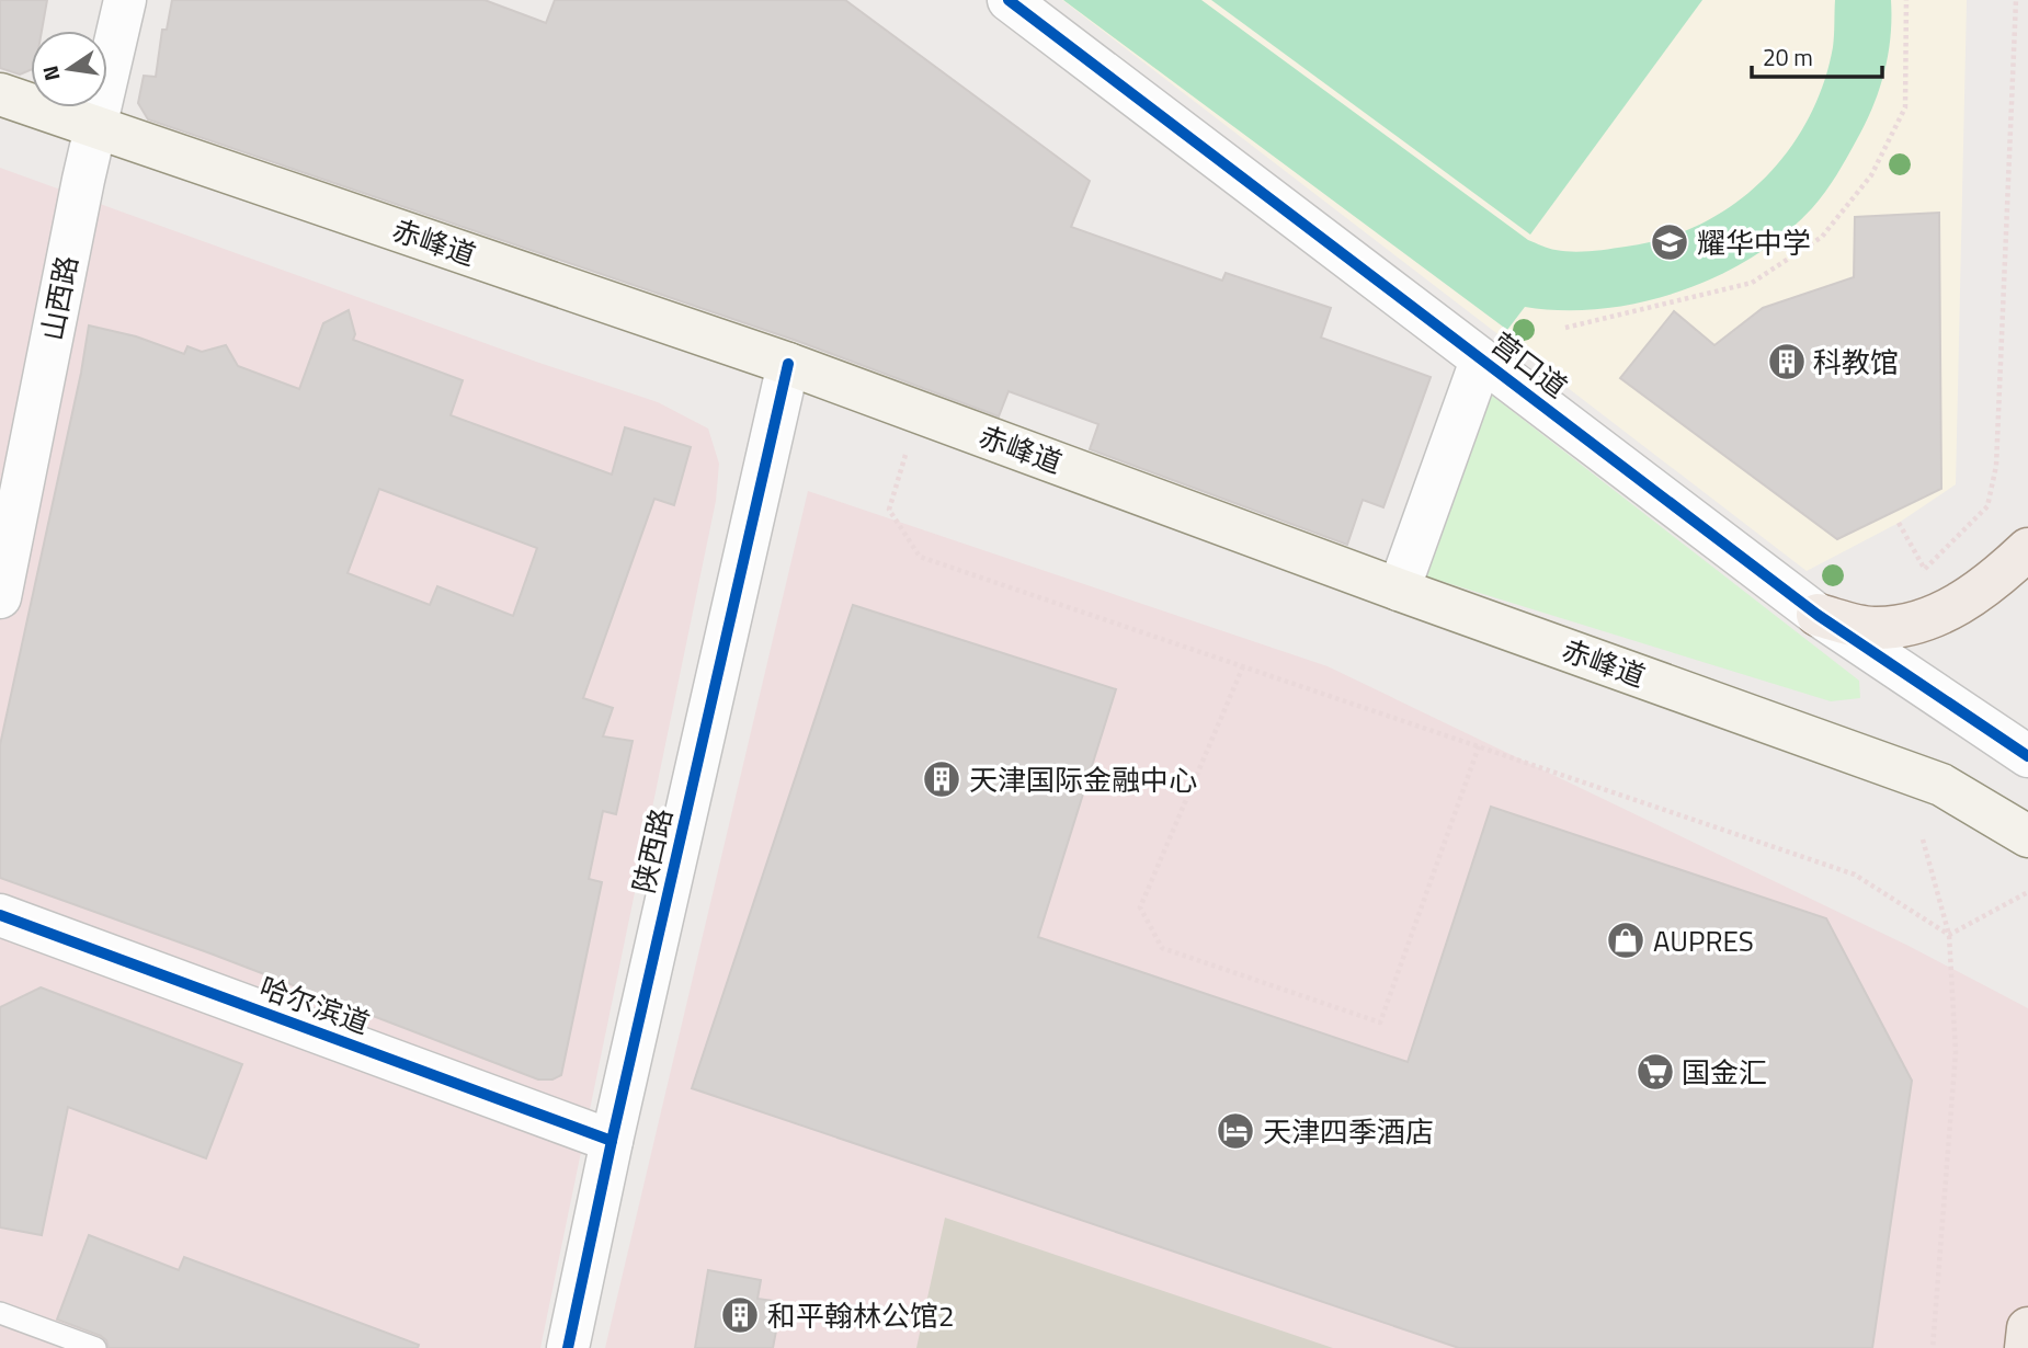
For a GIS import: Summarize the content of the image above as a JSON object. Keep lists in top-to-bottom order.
{
  "streets": {
    "main road": ["赤峰道"],
    "street": [
      "山西路",
      "营口道",
      "陕西路",
      "哈尔滨道"
    ]
  },
  "crossings": [
    ["赤峰道", "山西路"],
    ["赤峰道", "陕西路"],
    ["陕西路", "哈尔滨道"]
  ],
  "places": {
    "school or university": ["耀华中学"],
    "building": ["科教馆", "天津国际金融中心", "和平翰林公馆2"],
    "shop": ["AUPRES"],
    "supermarket": ["国金汇"],
    "hotel": ["天津四季酒店"]
  },
  "scale_bar": "20 m",
  "north": "left"
}
